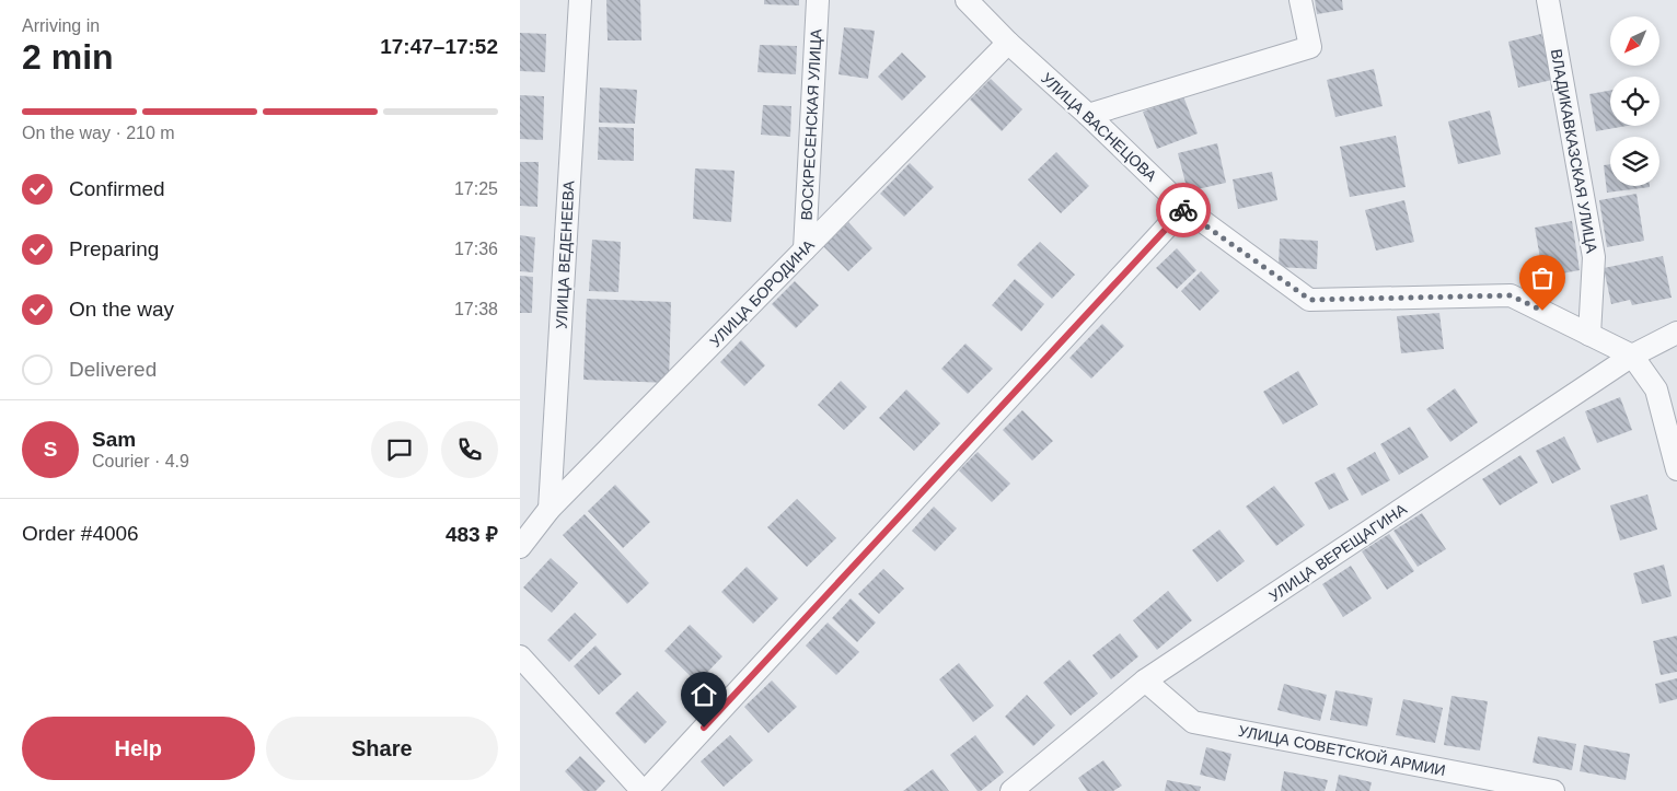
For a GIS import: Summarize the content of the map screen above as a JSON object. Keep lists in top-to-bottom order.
{
  "streets": {
    "street": [
      "ВОСКРЕСЕНСКАЯ УЛИЦА",
      "УЛИЦА ВАСНЕЦОВА",
      "ВЛАДИКАВКАЗСКАЯ УЛИЦА",
      "УЛИЦА ВЕДЕНЕЕВА",
      "УЛИЦА БОРОДИНА",
      "УЛИЦА ВЕРЕЩАГИНА",
      "УЛИЦА СОВЕТСКОЙ АРМИИ"
    ]
  },
  "crossings": [
    ["ВОСКРЕСЕНСКАЯ УЛИЦА", "УЛИЦА БОРОДИНА"],
    ["УЛИЦА ВАСНЕЦОВА", "ВЛАДИКАВКАЗСКАЯ УЛИЦА"],
    ["УЛИЦА ВАСНЕЦОВА", "УЛИЦА БОРОДИНА"],
    ["УЛИЦА ВАСНЕЦОВА", "УЛИЦА ВЕРЕЩАГИНА"],
    ["УЛИЦА ВЕДЕНЕЕВА", "УЛИЦА БОРОДИНА"],
    ["УЛИЦА ВЕРЕЩАГИНА", "УЛИЦА СОВЕТСКОЙ АРМИИ"]
  ],
  "north": "bottom left",
  "page": {
    "heading": ["2 min", "Arriving in", "17:47–17:52"],
    "panel": [
      "Sam",
      "Courier · 4.9",
      "Order #4006",
      "483 ₽"
    ],
    "bar": "On the way · 210 m",
    "list": [
      ["Confirmed", "17:25"],
      ["Preparing", "17:36"],
      ["On the way", "17:38"],
      "Delivered"
    ],
    "round": "S",
    "buttons": ["Help", "Share"]
  }
}
